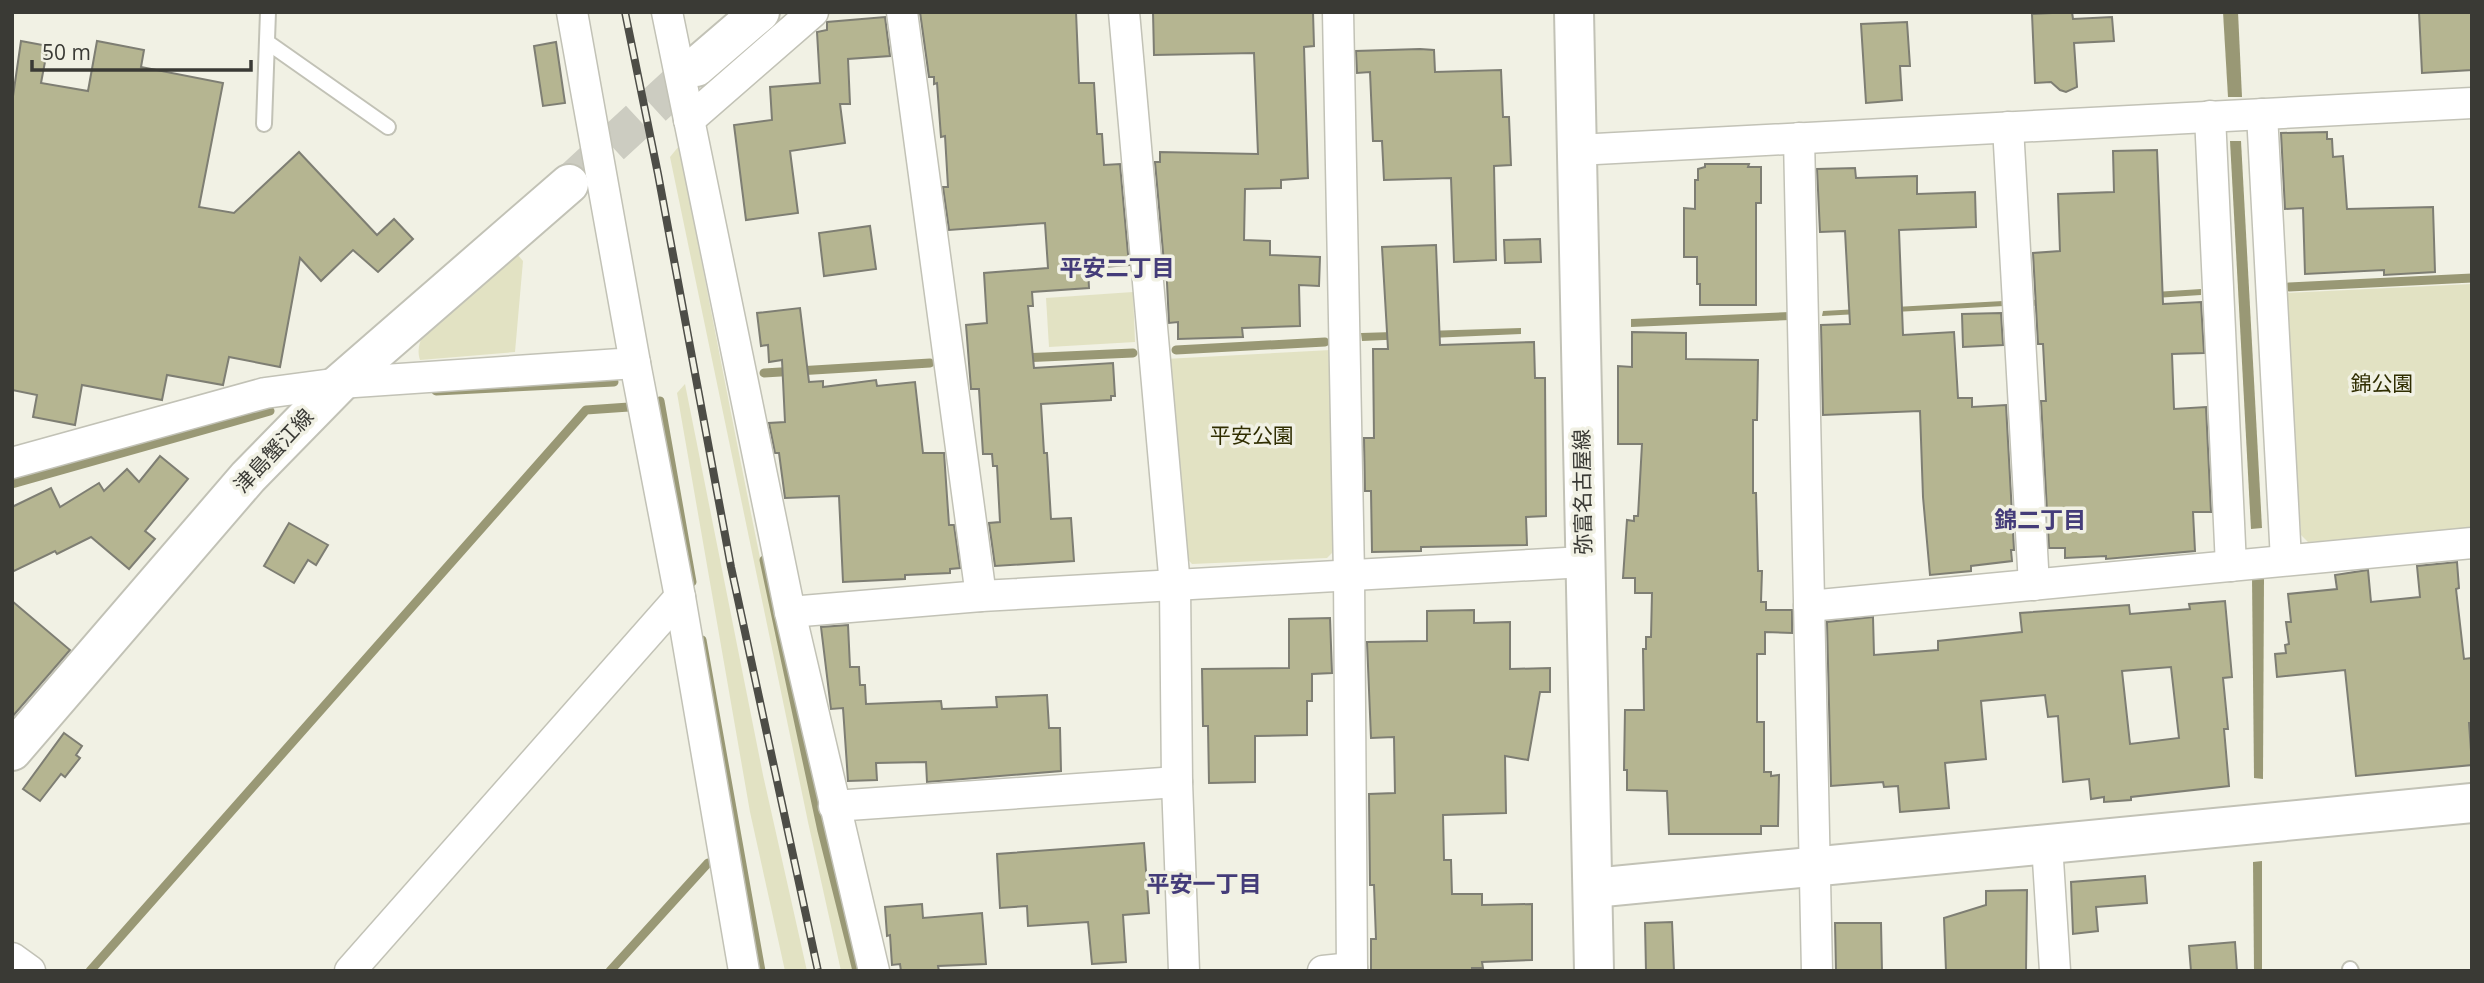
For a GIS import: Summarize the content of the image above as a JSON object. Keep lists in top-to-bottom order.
{
  "streets": {
    "main road": ["津島蟹江線", "弥富名古屋線"]
  },
  "districts": ["平安二丁目", "錦二丁目", "平安一丁目"],
  "parks": ["錦公園", "平安公園"],
  "scale_bar": "50 m"
}
